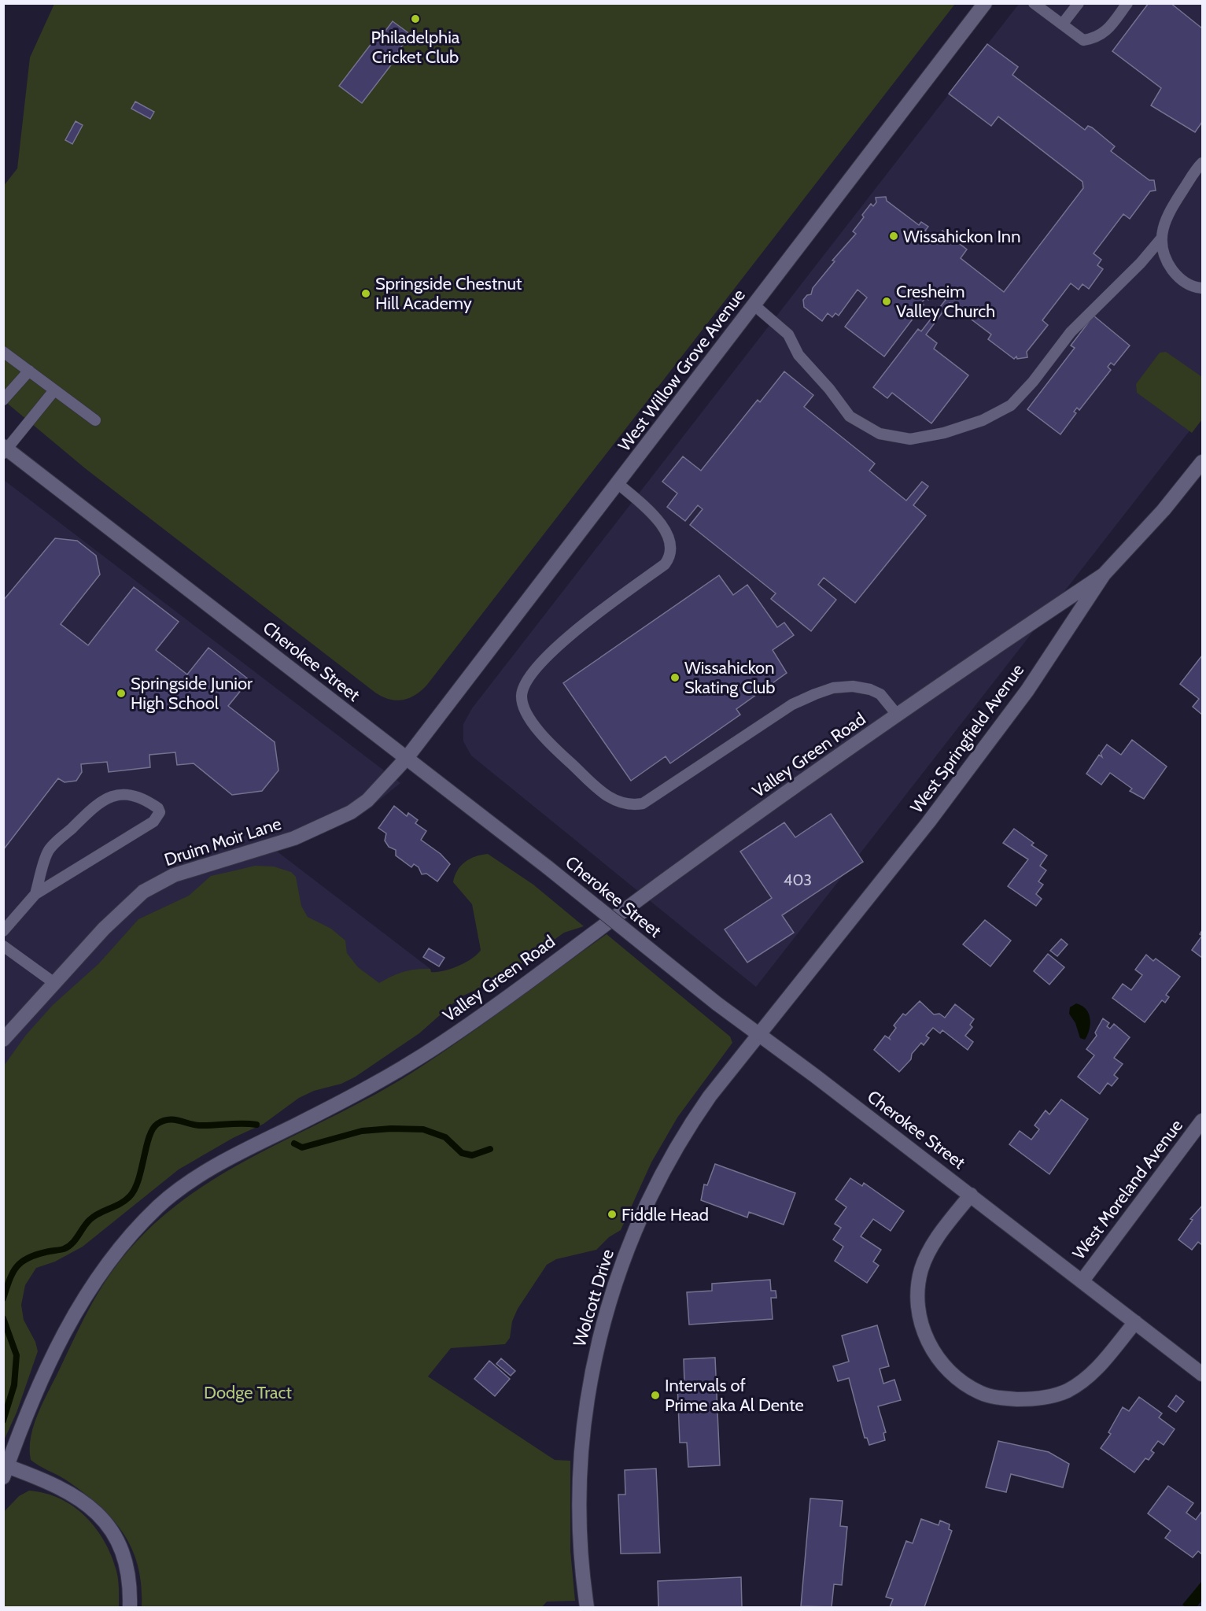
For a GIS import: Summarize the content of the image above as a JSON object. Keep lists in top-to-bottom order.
{
  "streets": {
    "street": [
      "West Willow Grove Avenue",
      "Cherokee Street",
      "West Springfield Avenue",
      "Valley Green Road",
      "Druim Moir Lane",
      "West Moreland Avenue",
      "Wolcott Drive"
    ]
  },
  "crossings": [
    ["West Willow Grove Avenue", "Cherokee Street"],
    ["West Willow Grove Avenue", "Druim Moir Lane"],
    ["Cherokee Street", "West Springfield Avenue"],
    ["Cherokee Street", "Druim Moir Lane"],
    ["Cherokee Street", "West Moreland Avenue"],
    ["Cherokee Street", "Wolcott Drive"],
    ["West Springfield Avenue", "Valley Green Road"],
    ["West Springfield Avenue", "Wolcott Drive"]
  ],
  "parks": ["Dodge Tract"],
  "places": [
    "Philadelphia Cricket Club",
    "Wissahickon Inn",
    "Springside Chestnut Hill Academy",
    "Cresheim Valley Church",
    "Wissahickon Skating Club",
    "Springside Junior High School",
    "Fiddle Head",
    "Intervals of Prime aka Al Dente"
  ],
  "house_numbers": ["403"]
}
